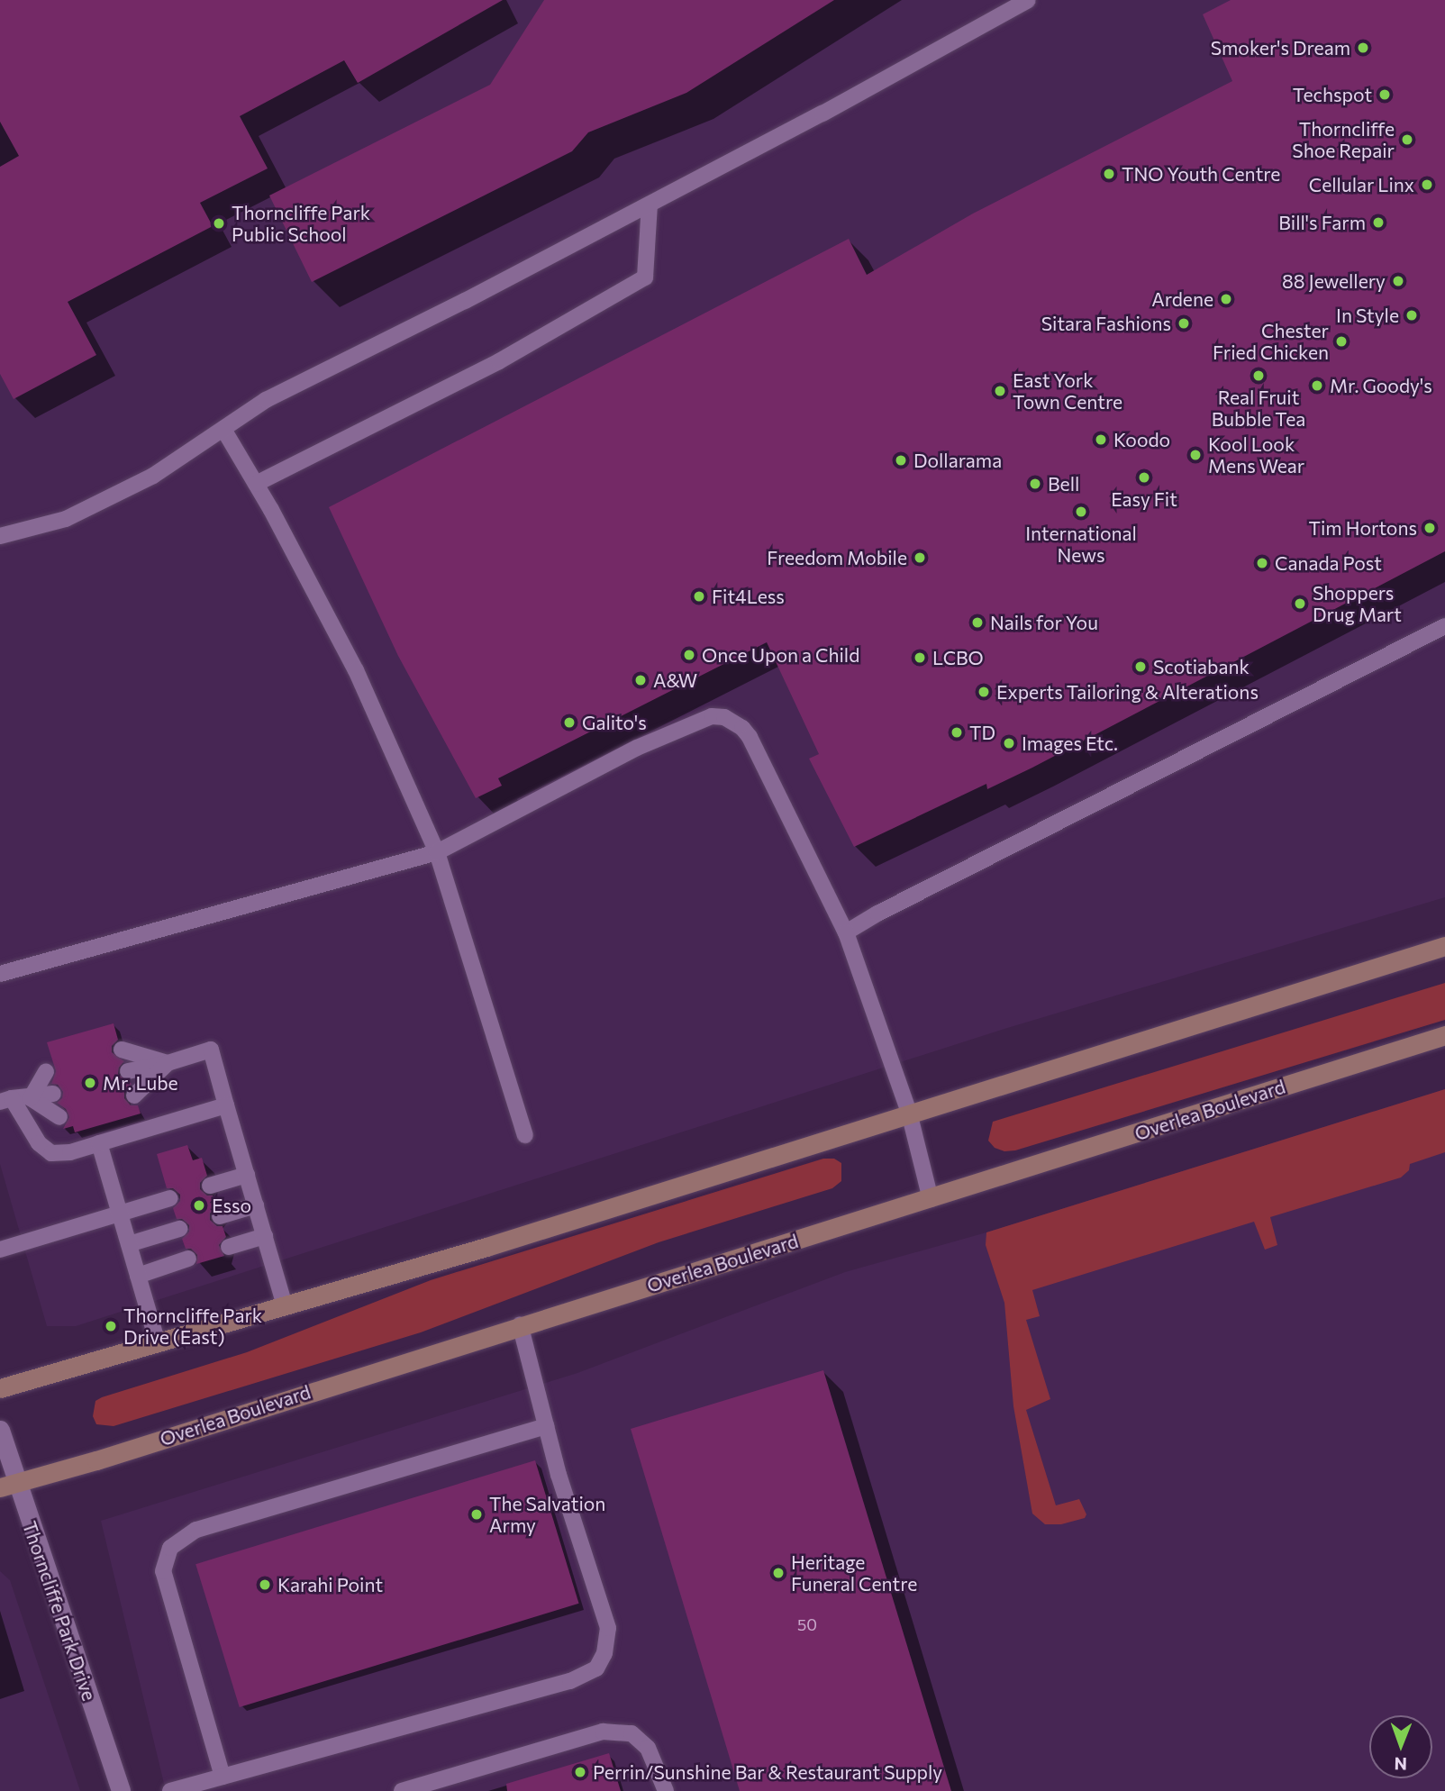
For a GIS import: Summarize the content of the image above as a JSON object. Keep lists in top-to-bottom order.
{
  "streets": {
    "main road": ["Overlea Boulevard"],
    "street": ["Thorncliffe Park Drive"]
  },
  "crossings": [
    ["Overlea Boulevard", "Thorncliffe Park Drive"]
  ],
  "places": [
    "Smoker's Dream",
    "Techspot",
    "Thorncliffe Shoe Repair",
    "TNO Youth Centre",
    "Cellular Linx",
    "Bill's Farm",
    "Thorncliffe Park Public School",
    "88 Jewellery",
    "Ardene",
    "In Style",
    "Sitara Fashions",
    "Chester Fried Chicken",
    "Real Fruit Bubble Tea",
    "Mr. Goody's",
    "East York Town Centre",
    "Koodo",
    "Kool Look Mens Wear",
    "Dollarama",
    "Easy Fit",
    "Bell",
    "International News",
    "Tim Hortons",
    "Freedom Mobile",
    "Canada Post",
    "Fit4Less",
    "Shoppers Drug Mart",
    "Nails for You",
    "Once Upon a Child",
    "LCBO",
    "Scotiabank",
    "A&W",
    "Experts Tailoring & Alterations",
    "Galito's",
    "TD",
    "Images Etc.",
    "Mr. Lube",
    "Esso",
    "Thorncliffe Park Drive (East)",
    "The Salvation Army",
    "Heritage Funeral Centre",
    "Karahi Point",
    "Perrin/Sunshine Bar & Restaurant Supply"
  ],
  "house_numbers": ["50"],
  "north": "bottom"
}
